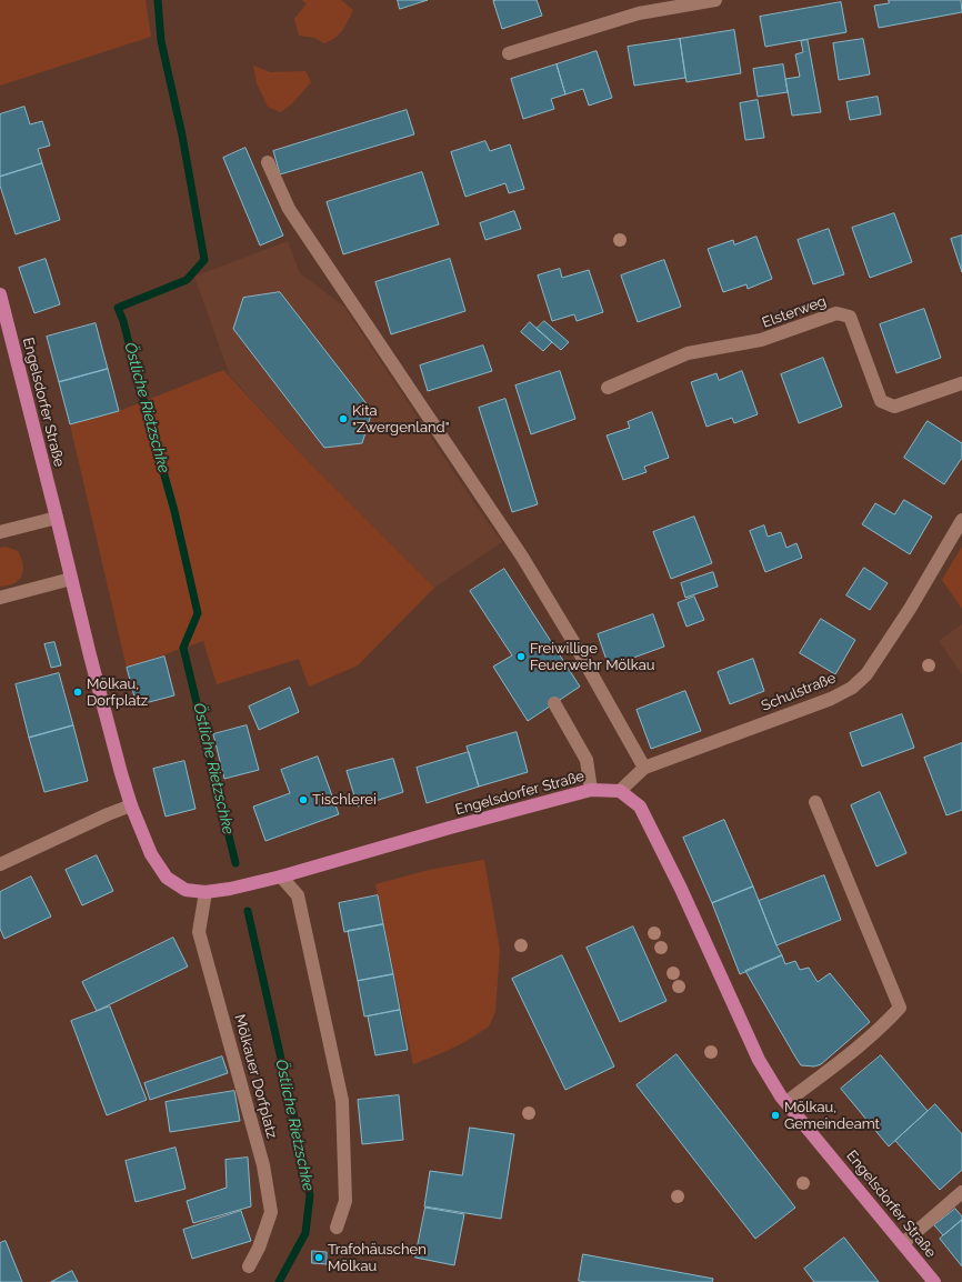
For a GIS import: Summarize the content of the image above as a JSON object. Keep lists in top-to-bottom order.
{
  "streets": {
    "main road": ["Engelsdorfer Straße"],
    "street": ["Elsterweg", "Schulstraße", "Mölkauer Dorfplatz"]
  },
  "crossings": [
    ["Engelsdorfer Straße", "Schulstraße"],
    ["Engelsdorfer Straße", "Mölkauer Dorfplatz"]
  ],
  "water": ["Östliche Rietzschke"],
  "places": [
    "Kita \"Zwergenland\"",
    "Freiwillige Feuerwehr Mölkau",
    "Mölkau, Dorfplatz",
    "Tischlerei",
    "Mölkau, Gemeindeamt",
    "Trafohäuschen Mölkau"
  ]
}
